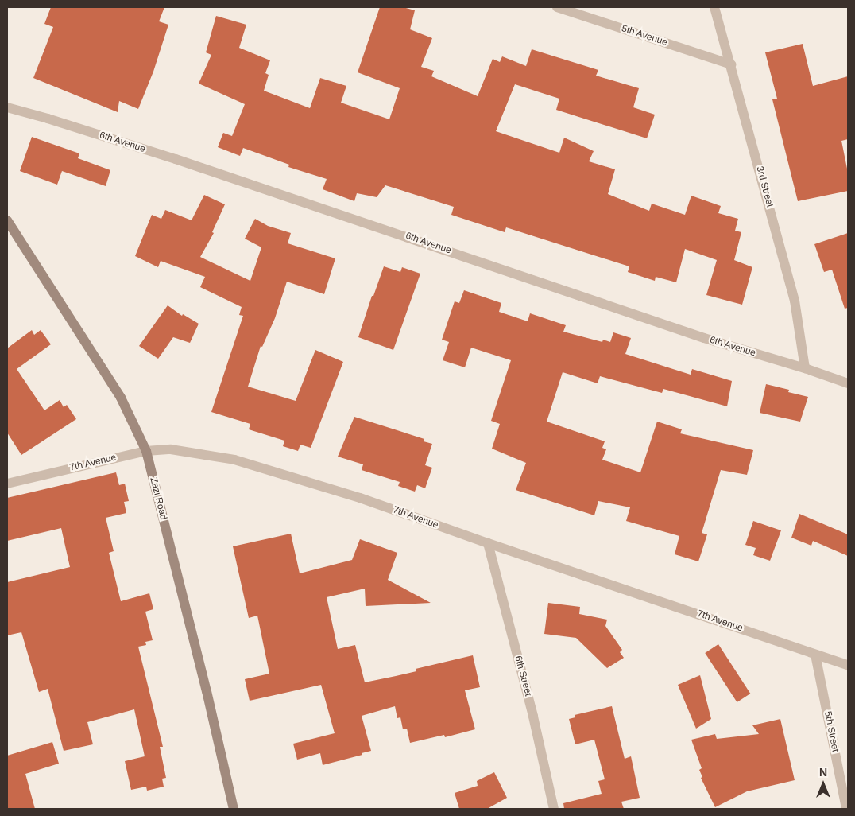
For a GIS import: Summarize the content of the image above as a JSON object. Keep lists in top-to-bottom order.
{
  "streets": {
    "street": [
      "5th Avenue",
      "6th Avenue",
      "3rd Street",
      "7th Avenue",
      "Zazi Road",
      "6th Street",
      "5th Street"
    ]
  },
  "crossings": [
    ["5th Avenue", "3rd Street"],
    ["6th Avenue", "3rd Street"],
    ["7th Avenue", "Zazi Road"],
    ["7th Avenue", "6th Street"],
    ["7th Avenue", "5th Street"]
  ],
  "north": "top"
}
